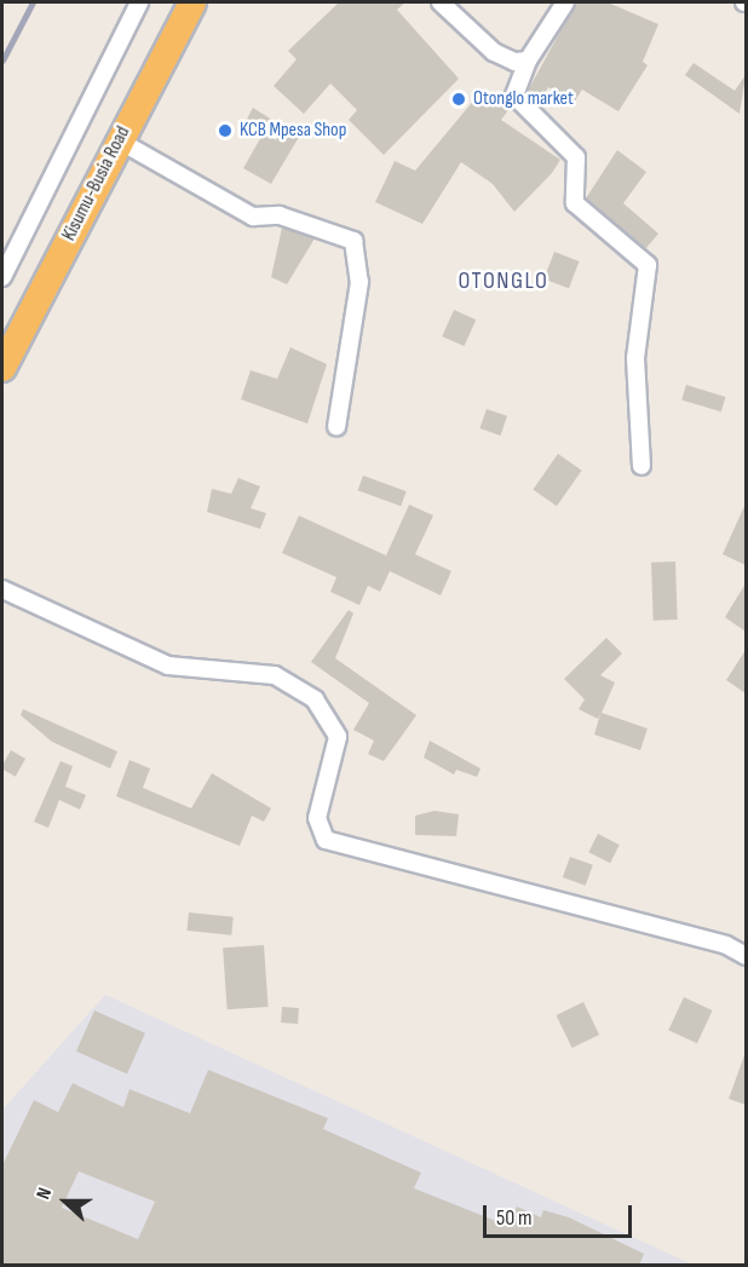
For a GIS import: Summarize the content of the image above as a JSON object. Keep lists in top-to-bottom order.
{
  "streets": {
    "highway": ["Kisumu-Busia Road"]
  },
  "districts": ["OTONGLO"],
  "places": ["Otonglo market", "KCB Mpesa Shop"],
  "scale_bar": "50 m",
  "north": "left"
}
